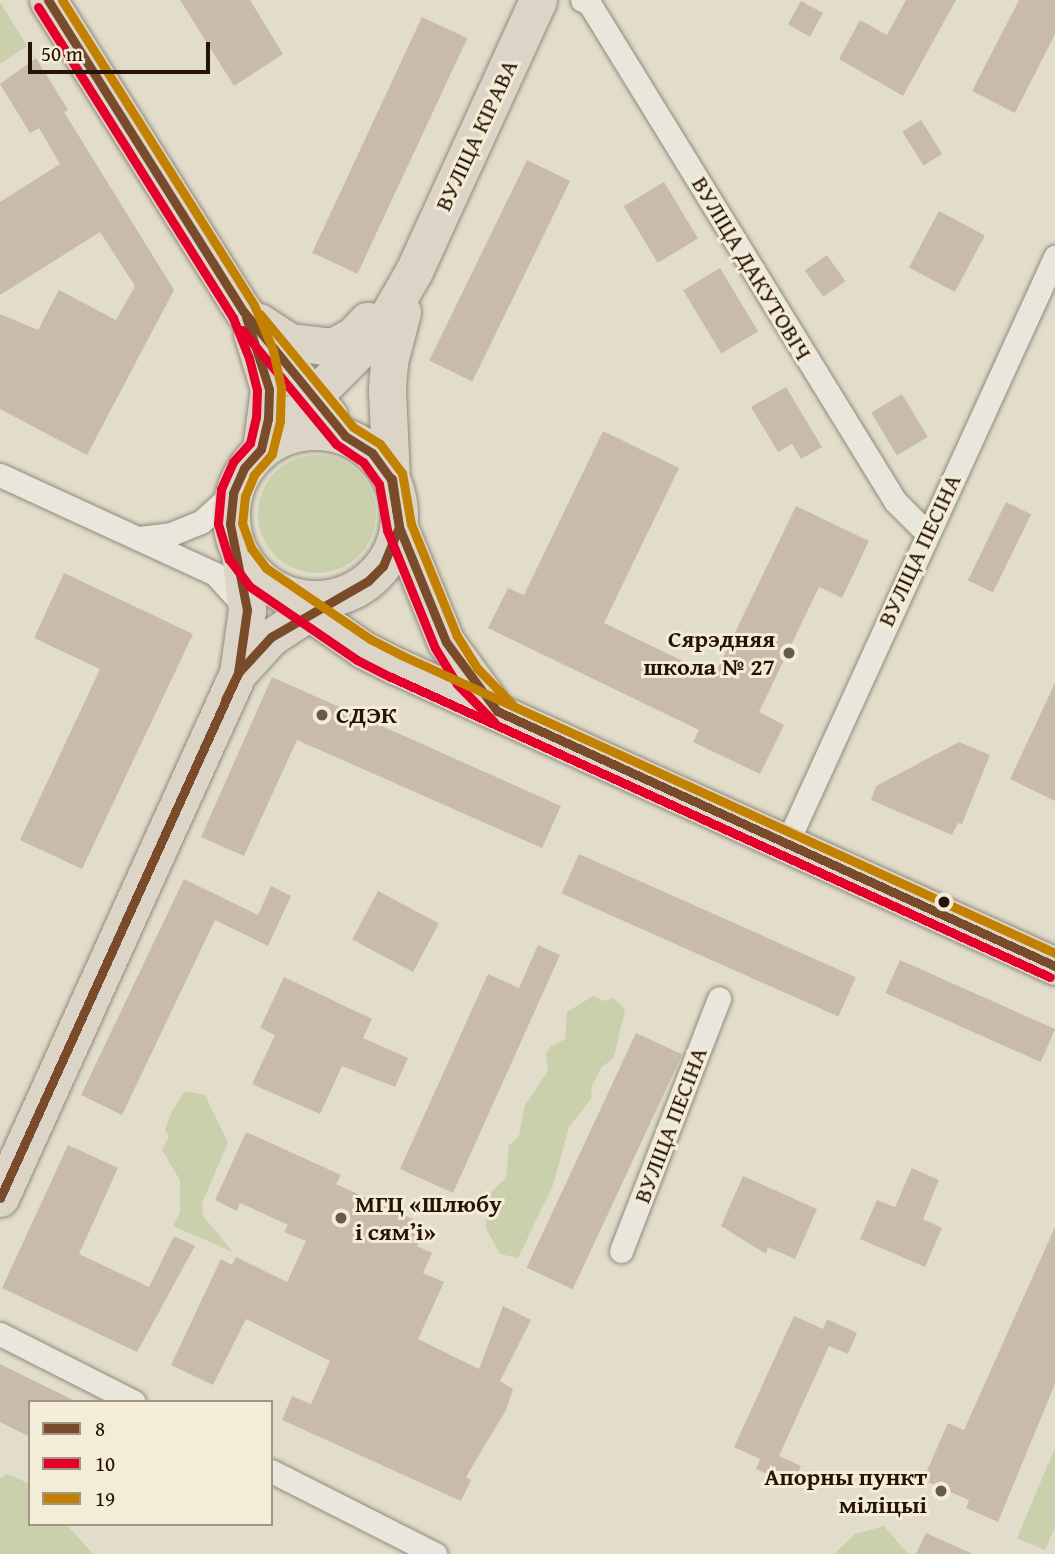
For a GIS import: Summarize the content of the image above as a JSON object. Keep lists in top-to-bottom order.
{
  "streets": {
    "main road": ["ВУЛІЦА КІРАВА"],
    "street": ["ВУЛІЦА ДАКУТОВІЧ", "ВУЛІЦА ПЕСІНА"]
  },
  "crossings": [
    ["ВУЛІЦА ДАКУТОВІЧ", "ВУЛІЦА ПЕСІНА"]
  ],
  "places": [
    "Сярэдняя школа № 27",
    "СДЭК",
    "МГЦ «Шлюбу і сямʼі»",
    "Апорны пункт міліцыі"
  ],
  "lines": ["transit line 8", "transit line 19", "transit line 10"],
  "legend": ["8", "10", "19"],
  "scale_bar": "50 m"
}
